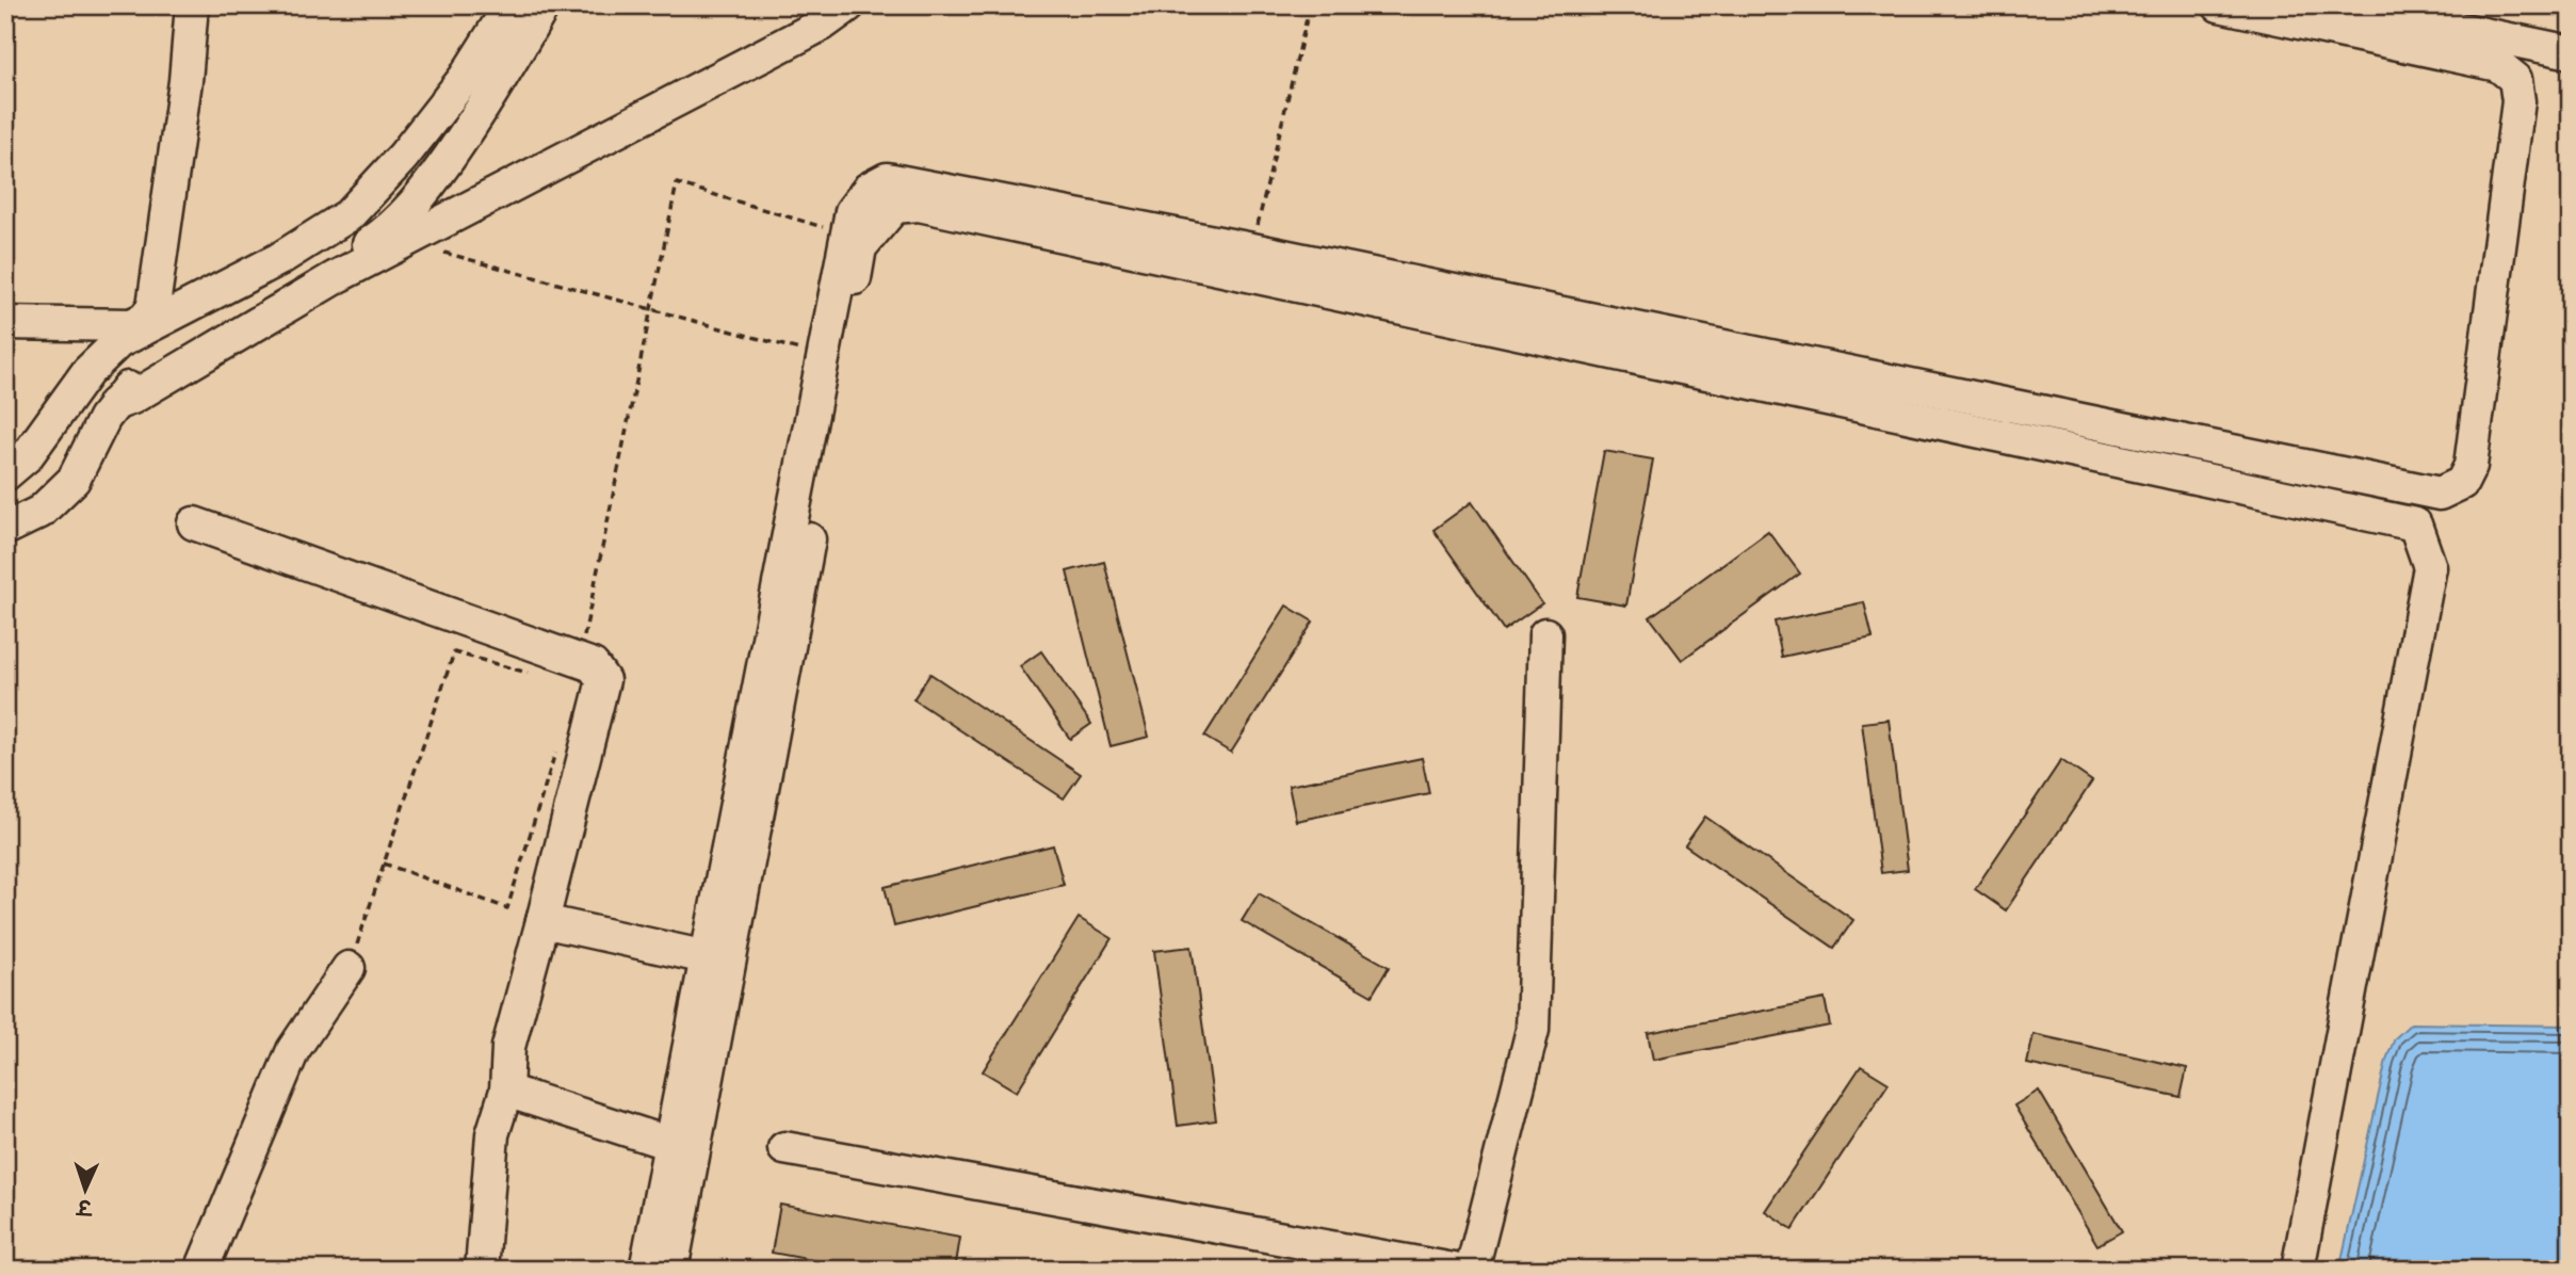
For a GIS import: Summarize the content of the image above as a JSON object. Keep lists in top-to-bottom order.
{
  "north": "bottom"
}
